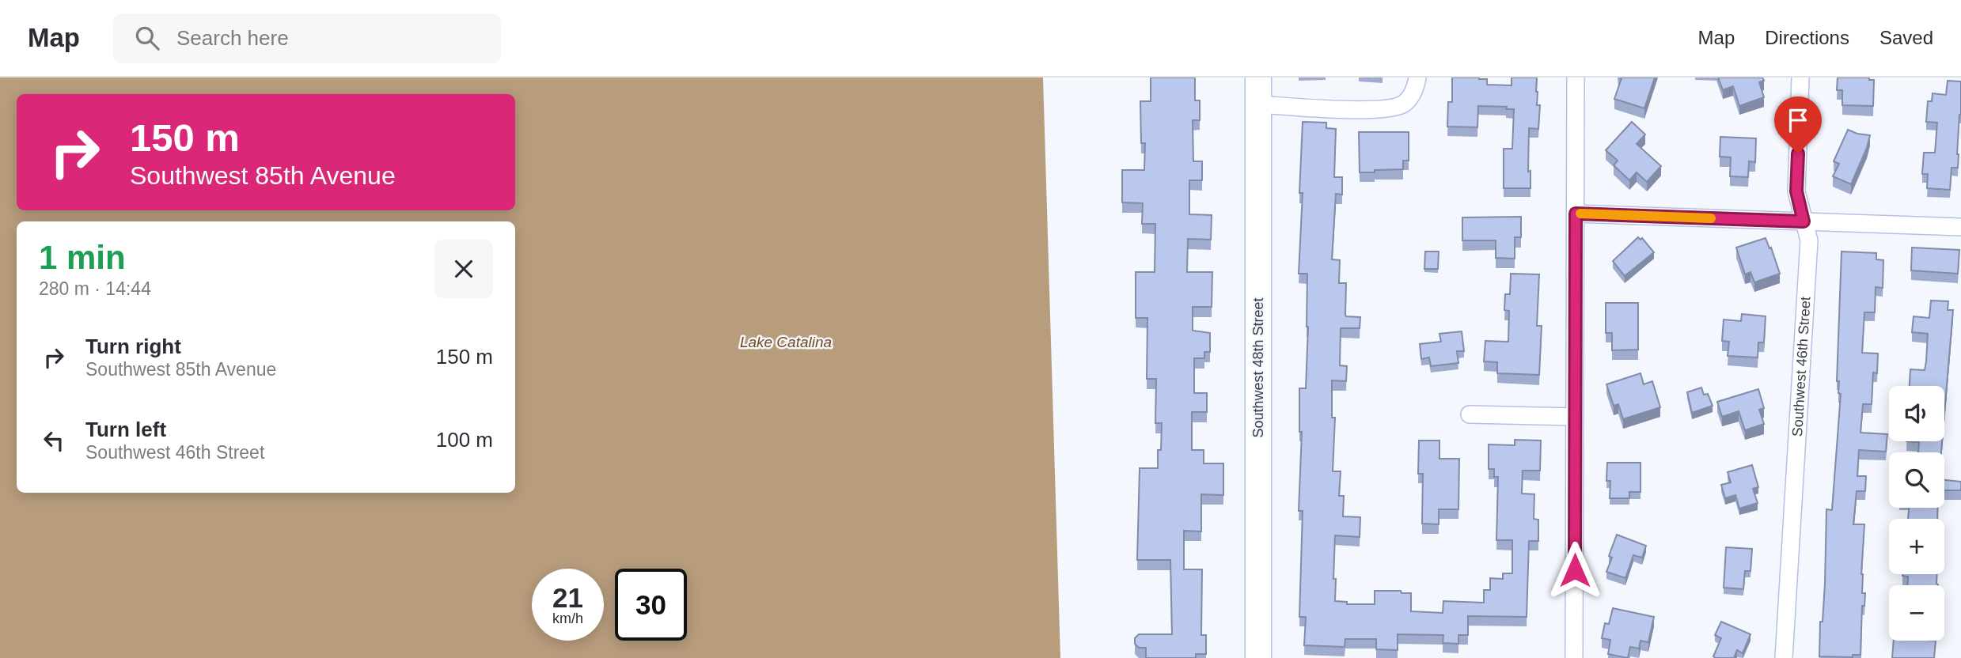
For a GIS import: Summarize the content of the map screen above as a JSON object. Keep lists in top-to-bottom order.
{
  "streets": {
    "street": ["Southwest 46th Street", "Southwest 48th Street"]
  },
  "water": ["Lake Catalina"],
  "page": {
    "header": "Map",
    "search": "Search here",
    "nav": ["Map", "Directions", "Saved"],
    "turn": ["150 m", "Southwest 85th Avenue"],
    "heading": ["1 min", "280 m · 14:44"],
    "list": [
      {
        "name": "Turn right",
        "note": "Southwest 85th Avenue",
        "value": "150 m"
      },
      {
        "name": "Turn left",
        "note": "Southwest 46th Street",
        "value": "100 m"
      }
    ],
    "map_buttons": ["+", "−"],
    "speed": "21 km/h",
    "limit": "30"
  }
}
